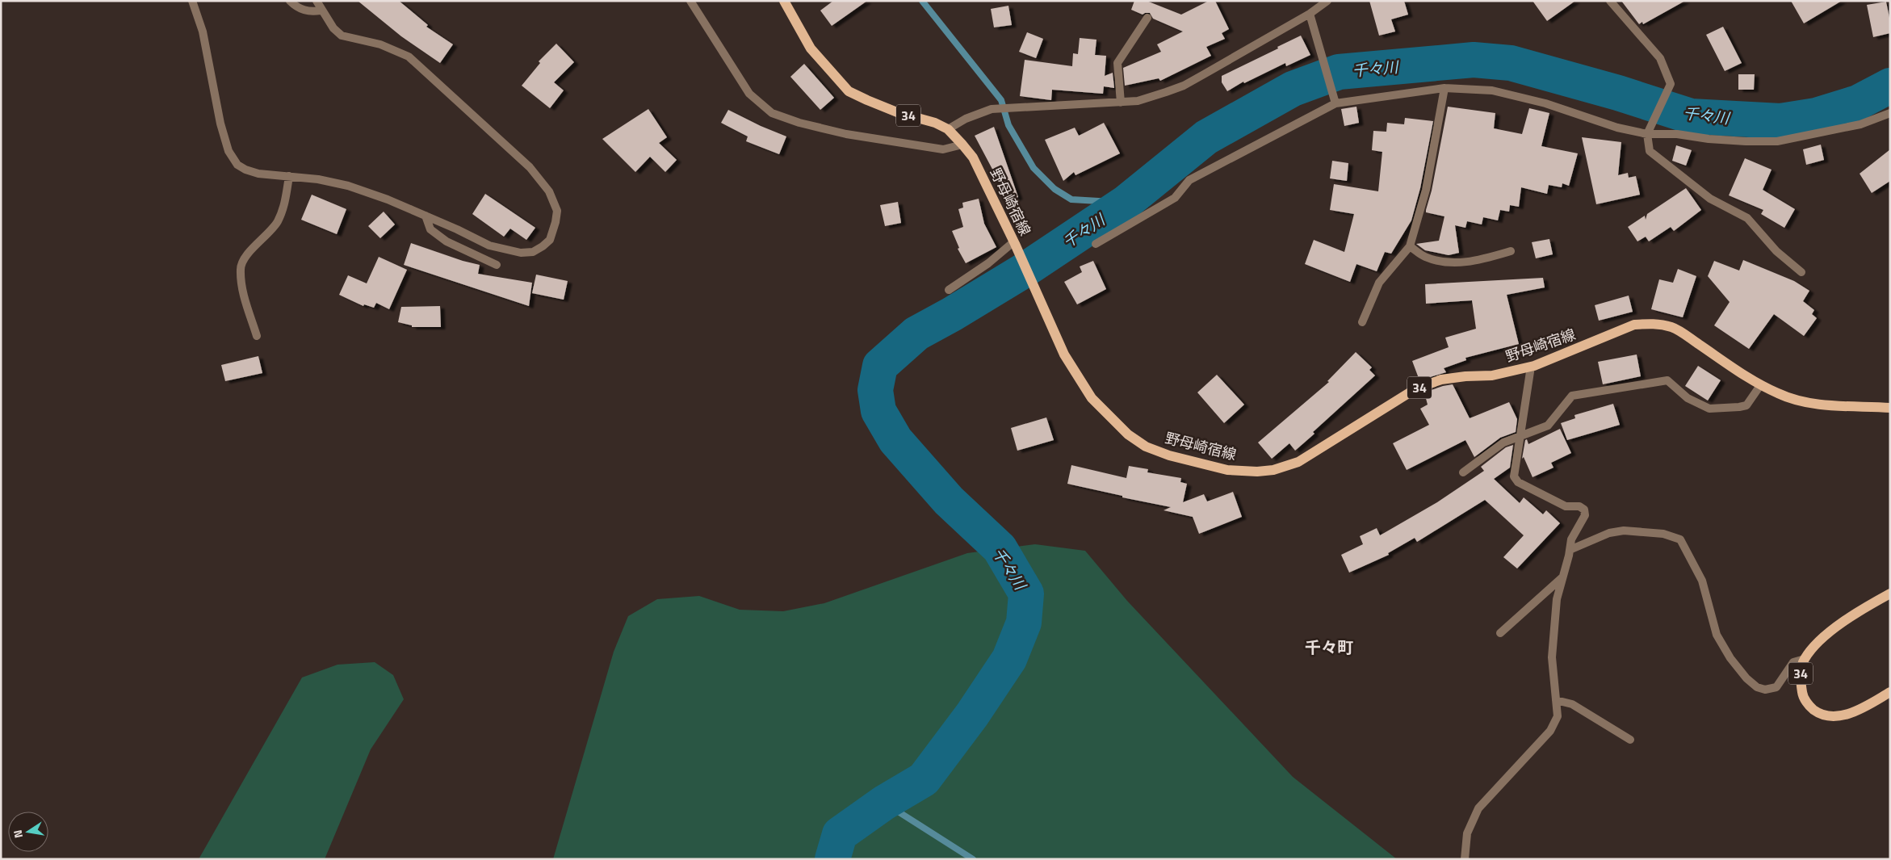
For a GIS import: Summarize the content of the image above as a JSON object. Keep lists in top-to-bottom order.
{
  "streets": {
    "main road": ["34", "野母崎宿線"]
  },
  "districts": ["千々町"],
  "water": ["千々川"],
  "north": "left"
}
